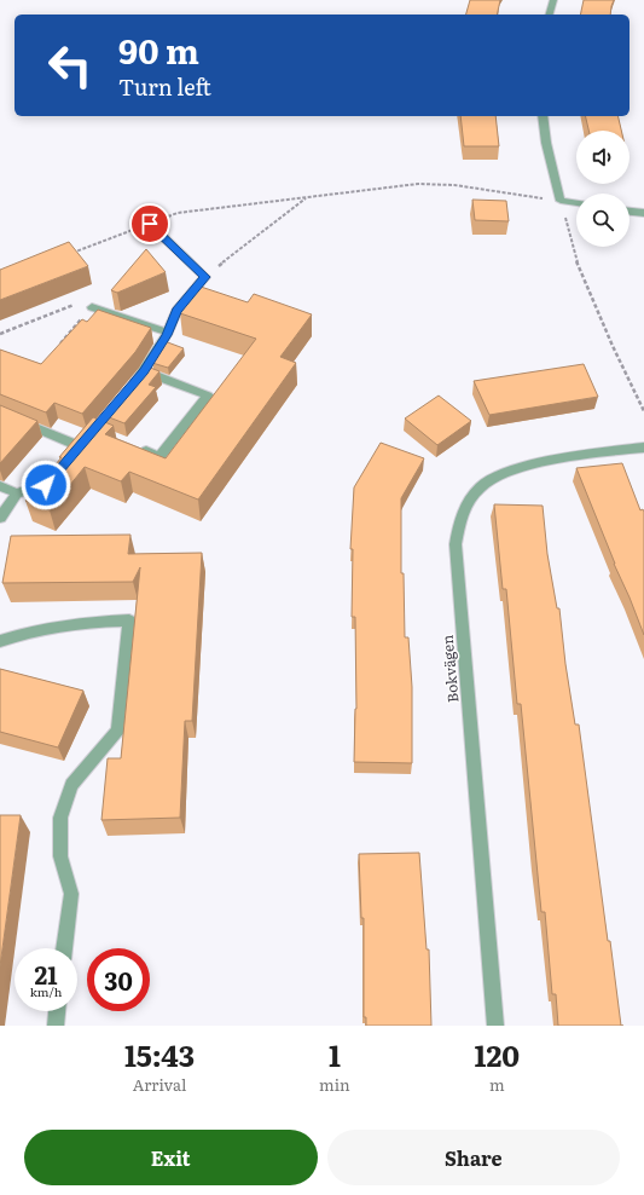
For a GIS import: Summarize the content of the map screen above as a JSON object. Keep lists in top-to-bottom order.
{
  "streets": {
    "street": ["Bokvägen"]
  },
  "page": {
    "turn": ["90 m", "Turn left"],
    "speed": "21 km/h",
    "limit": "30",
    "eta": [
      "15:43",
      "Arrival",
      "1",
      "min",
      "120",
      "m"
    ],
    "buttons": ["Exit", "Share"]
  }
}
